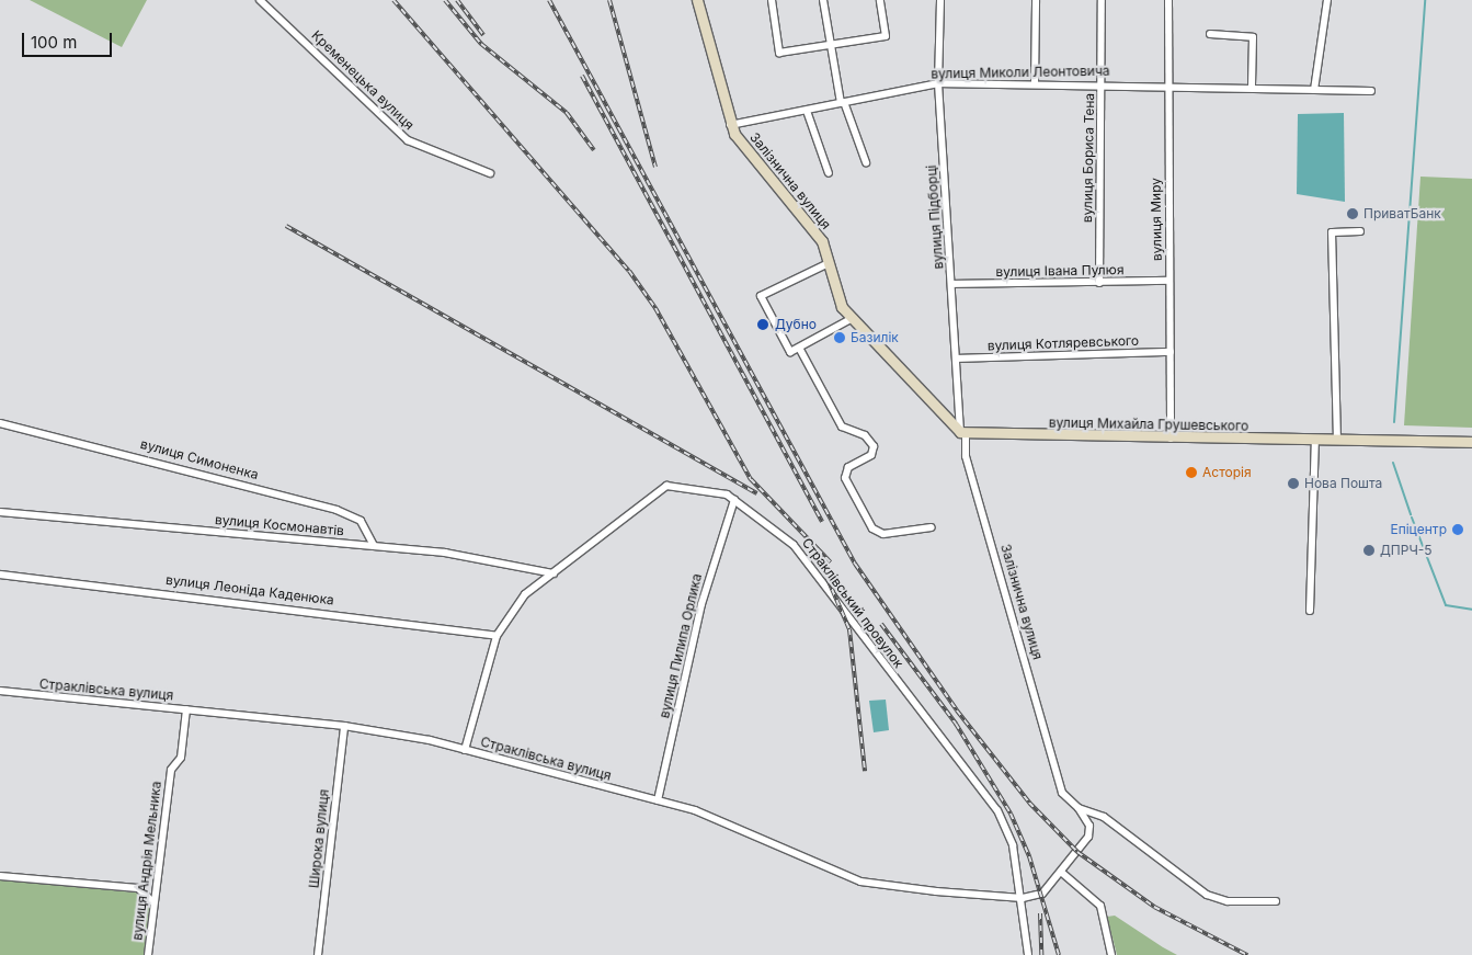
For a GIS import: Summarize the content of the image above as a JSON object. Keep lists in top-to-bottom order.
{
  "streets": {
    "main road": ["Залізнична вулиця", "вулиця Михайла Грушевського"],
    "street": [
      "вулиця Миколи Леонтовича",
      "Кременецька вулиця",
      "вулиця Бориса Тена",
      "вулиця Підборці",
      "вулиця Миру",
      "вулиця Івана Пулюя",
      "вулиця Котляревського",
      "вулиця Симоненка",
      "вулиця Космонавтів",
      "вулиця Леоніда Каденюка",
      "Страклівський провулок",
      "вулиця Пилипа Орлика",
      "Страклівська вулиця",
      "Широка вулиця",
      "вулиця Андрія Мельника"
    ]
  },
  "crossings": [
    ["вулиця Миколи Леонтовича", "вулиця Бориса Тена"],
    ["вулиця Миколи Леонтовича", "Залізнична вулиця"],
    ["вулиця Миколи Леонтовича", "вулиця Підборці"],
    ["вулиця Миколи Леонтовича", "вулиця Миру"],
    ["вулиця Бориса Тена", "вулиця Івана Пулюя"],
    ["Залізнична вулиця", "вулиця Підборці"],
    ["Залізнична вулиця", "вулиця Михайла Грушевського"],
    ["Залізнична вулиця", "Страклівська вулиця"],
    ["вулиця Підборці", "вулиця Івана Пулюя"],
    ["вулиця Підборці", "вулиця Котляревського"],
    ["вулиця Підборці", "вулиця Михайла Грушевського"],
    ["вулиця Миру", "вулиця Івана Пулюя"],
    ["вулиця Миру", "вулиця Котляревського"],
    ["вулиця Миру", "вулиця Михайла Грушевського"],
    ["вулиця Симоненка", "вулиця Космонавтів"],
    ["вулиця Космонавтів", "Страклівський провулок"],
    ["вулиця Леоніда Каденюка", "Страклівський провулок"],
    ["Страклівський провулок", "вулиця Пилипа Орлика"],
    ["Страклівський провулок", "Страклівська вулиця"],
    ["вулиця Пилипа Орлика", "Страклівська вулиця"],
    ["Страклівська вулиця", "Широка вулиця"],
    ["Страклівська вулиця", "вулиця Андрія Мельника"]
  ],
  "places": [
    "ПриватБанк",
    "Дубно",
    "Базилік",
    "Асторія",
    "Нова Пошта",
    "Епіцентр",
    "ДПРЧ-5"
  ],
  "scale_bar": "100 m"
}
